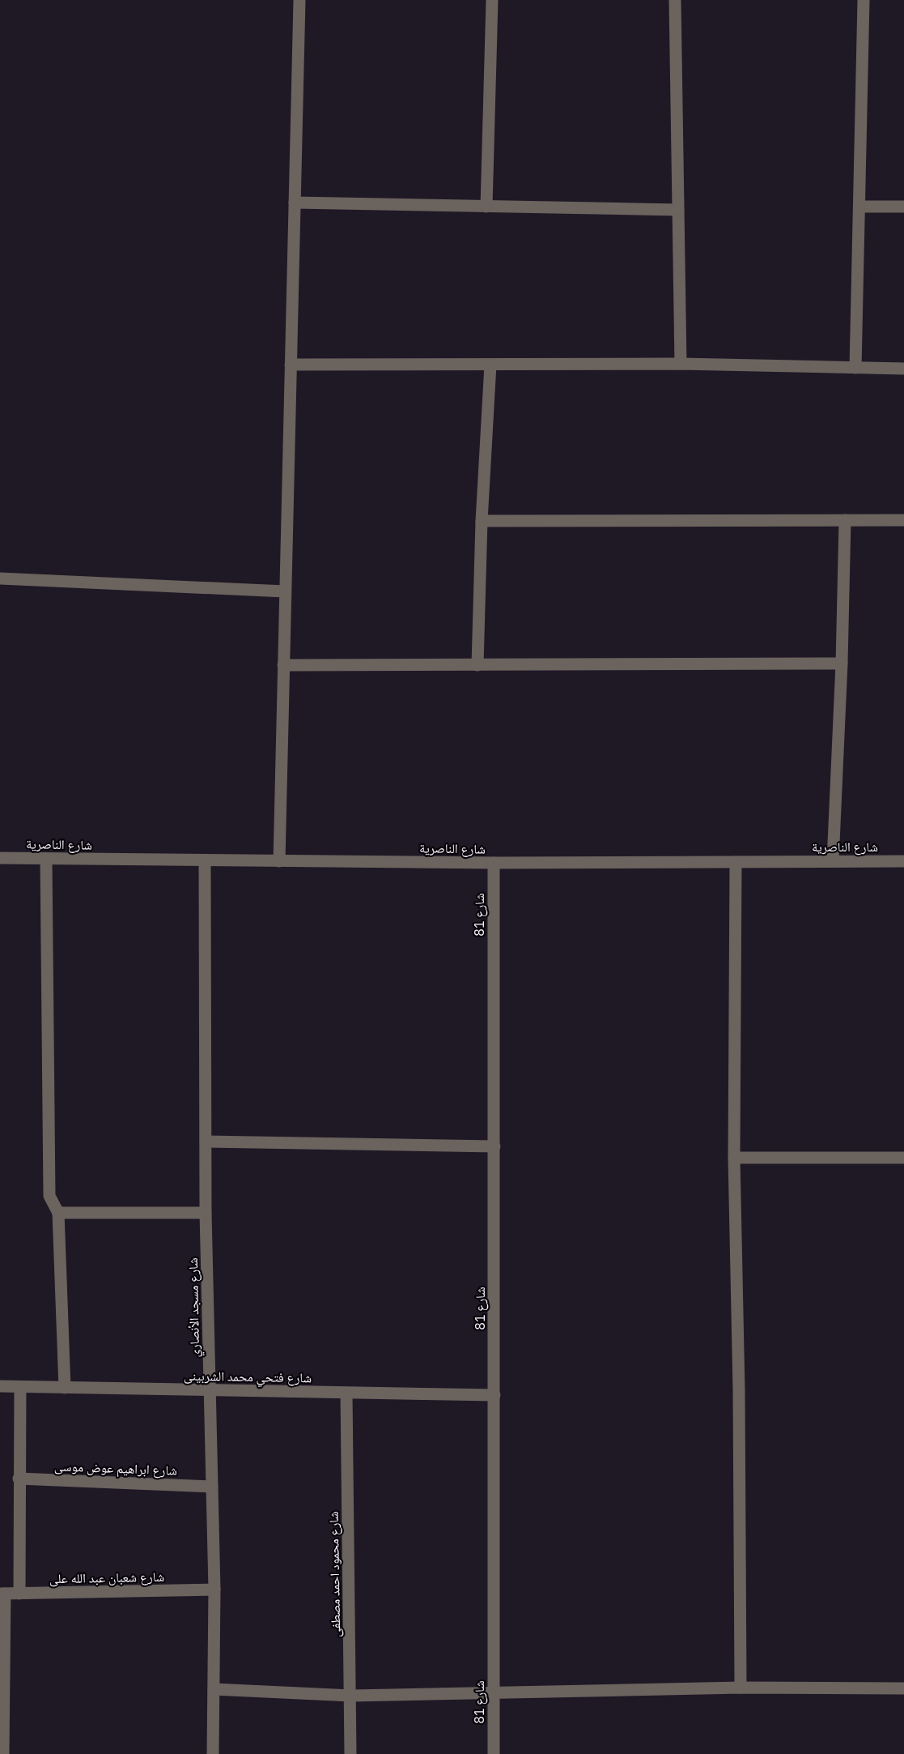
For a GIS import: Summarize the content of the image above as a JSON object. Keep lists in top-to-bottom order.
{
  "streets": {
    "street": [
      "شارع الناصرية",
      "شارع 81",
      "شارع مسجد الأنصاري",
      "شارع فتحي محمد الشربينى",
      "شارع ابراهيم عوض موسى",
      "شارع محمود احمد مصطفى",
      "شارع شعبان عبد الله على"
    ]
  },
  "crossings": [
    ["شارع الناصرية", "شارع 81"],
    ["شارع الناصرية", "شارع مسجد الأنصاري"],
    ["شارع 81", "شارع فتحي محمد الشربينى"],
    ["شارع مسجد الأنصاري", "شارع فتحي محمد الشربينى"],
    ["شارع مسجد الأنصاري", "شارع ابراهيم عوض موسى"],
    ["شارع مسجد الأنصاري", "شارع شعبان عبد الله على"],
    ["شارع فتحي محمد الشربينى", "شارع محمود احمد مصطفى"]
  ]
}
